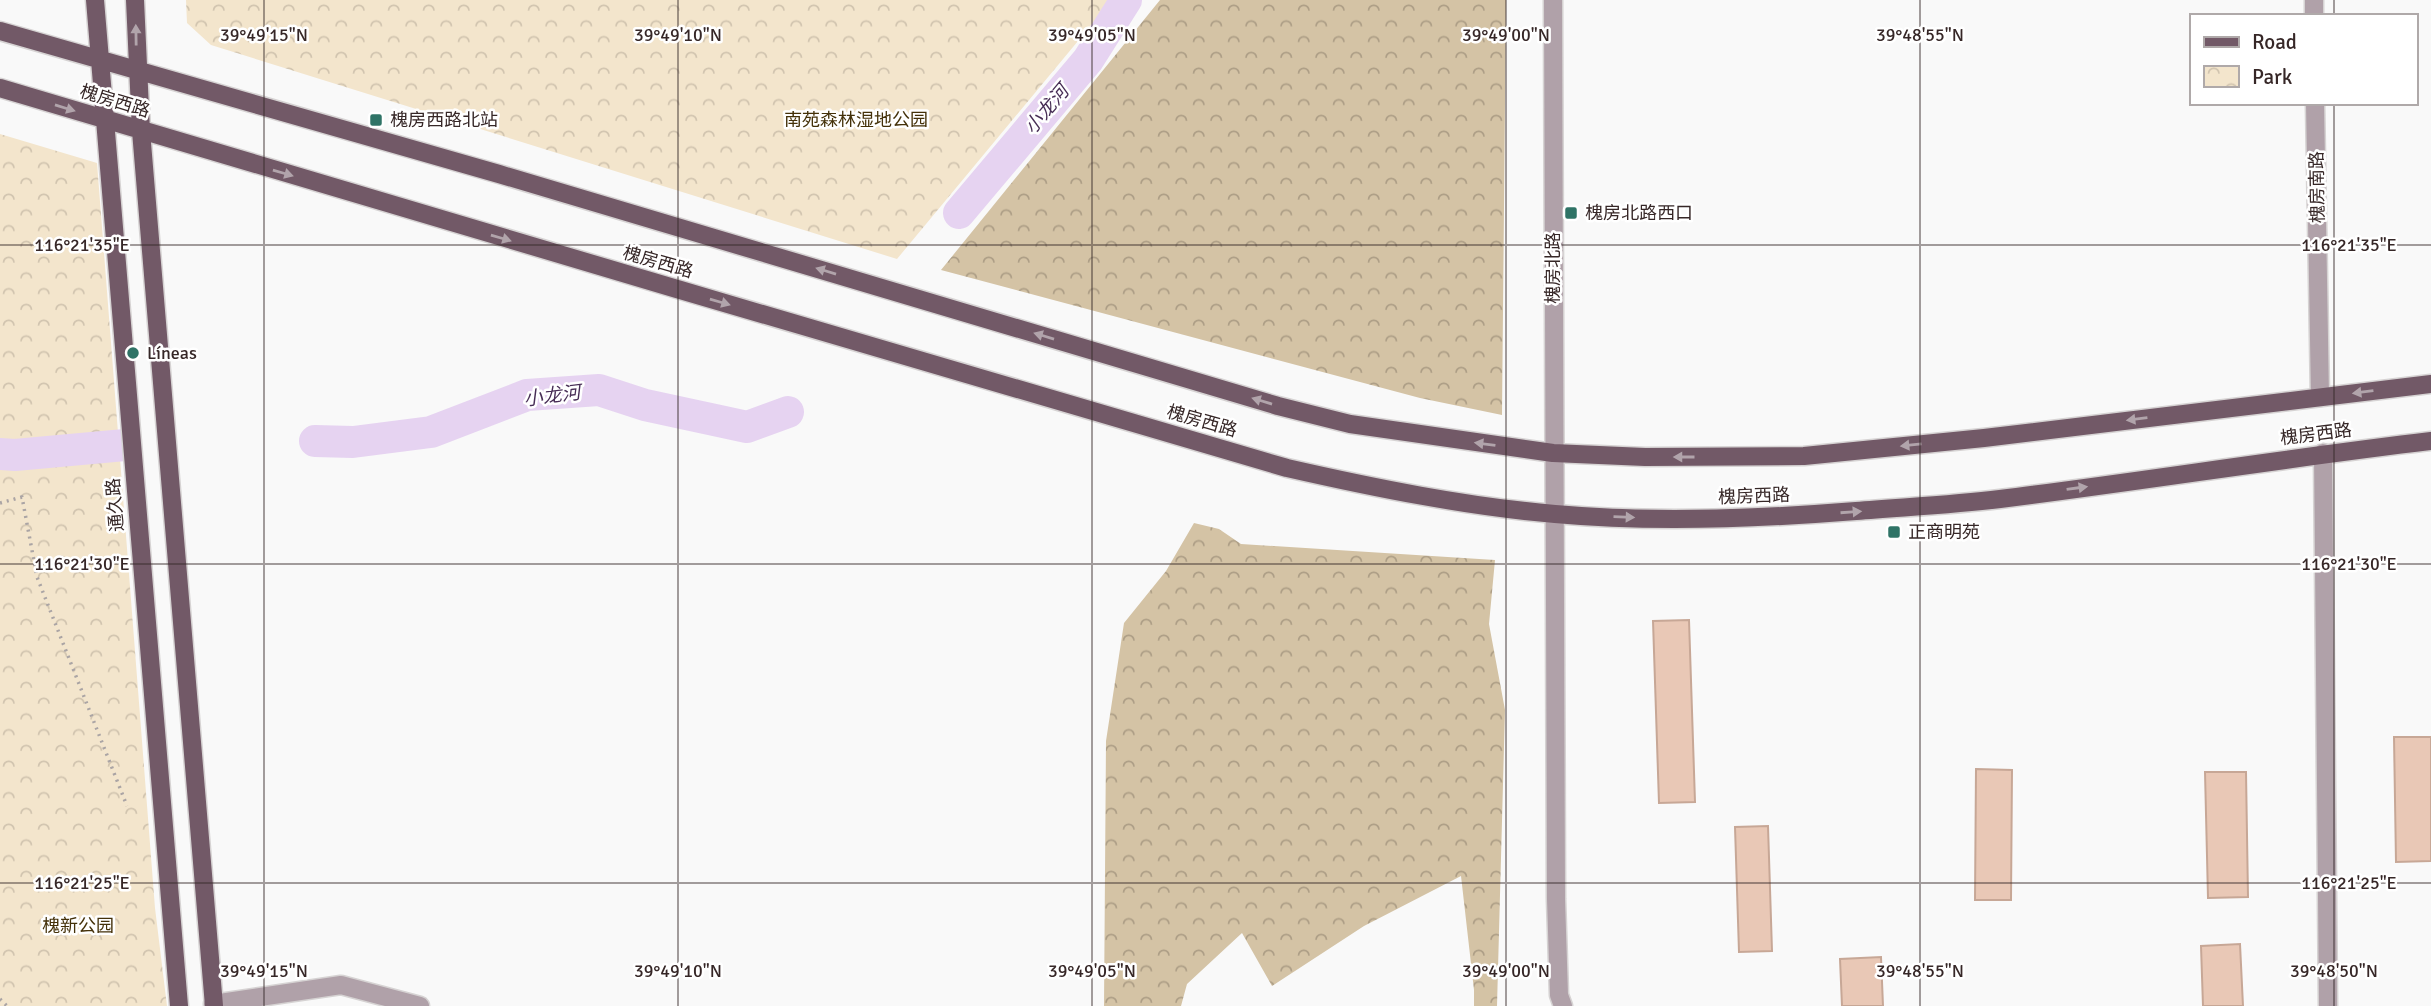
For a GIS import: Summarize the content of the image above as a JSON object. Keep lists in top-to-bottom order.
{
  "streets": {
    "main road": ["槐房西路", "通久路"],
    "street": ["槐房南路", "槐房北路"]
  },
  "crossings": [
    ["槐房西路", "槐房南路"],
    ["槐房西路", "槐房北路"],
    ["槐房西路", "通久路"]
  ],
  "water": ["小龙河"],
  "parks": ["南苑森林湿地公园", "槐新公园"],
  "places": {
    "transit": ["槐房西路北站", "槐房北路西口", "正商明苑"],
    "other": ["Líneas"]
  },
  "legend": ["Road", "Park"],
  "coordinates": [
    "39°49'15\"N",
    "39°49'10\"N",
    "39°49'05\"N",
    "39°49'00\"N",
    "39°48'55\"N",
    "116°21'35\"E",
    "116°21'30\"E",
    "116°21'25\"E",
    "39°48'50\"N"
  ]
}
